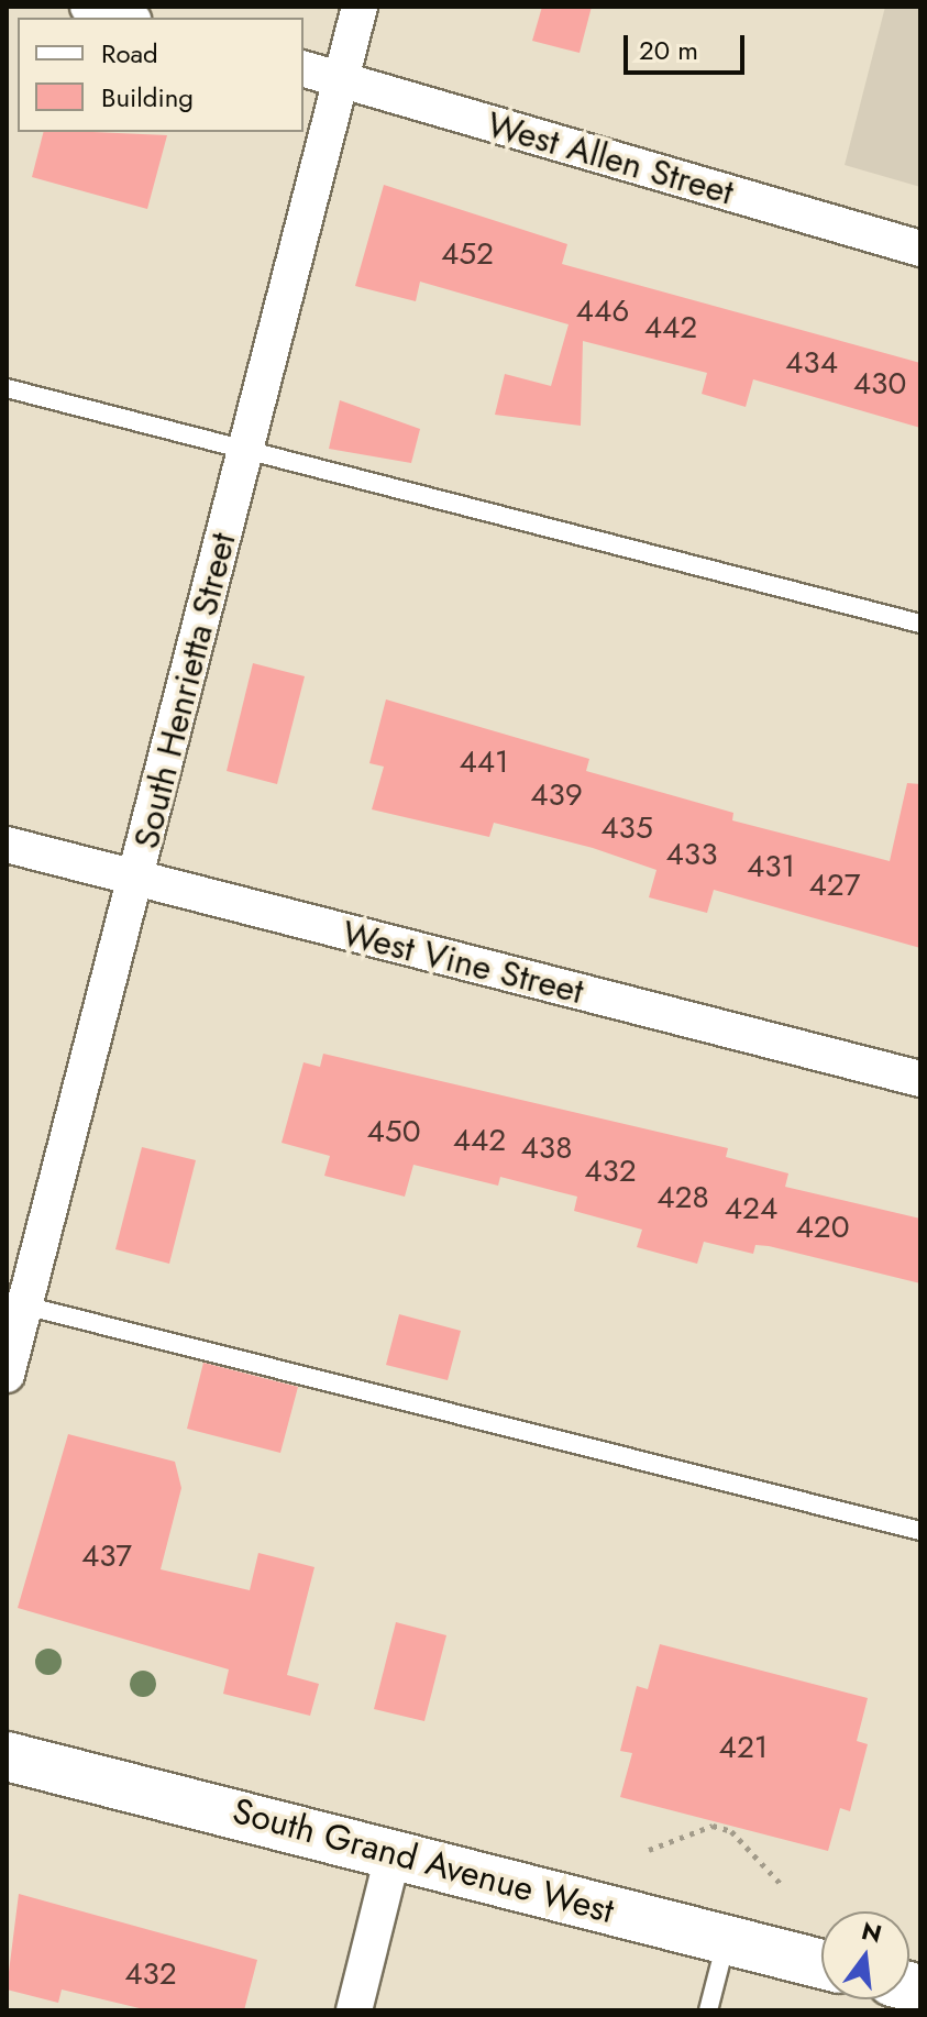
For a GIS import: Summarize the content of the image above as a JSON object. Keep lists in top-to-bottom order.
{
  "streets": {
    "main road": ["South Grand Avenue West"],
    "street": ["West Allen Street", "South Henrietta Street", "West Vine Street"]
  },
  "crossings": [
    ["West Allen Street", "South Henrietta Street"],
    ["South Henrietta Street", "West Vine Street"]
  ],
  "house_numbers": [
    "452",
    "446",
    "442",
    "434",
    "430",
    "441",
    "439",
    "435",
    "433",
    "431",
    "427",
    "450",
    "442",
    "438",
    "432",
    "428",
    "424",
    "420",
    "437",
    "421",
    "432"
  ],
  "legend": ["Road", "Building"],
  "scale_bar": "20 m",
  "north": "top"
}
